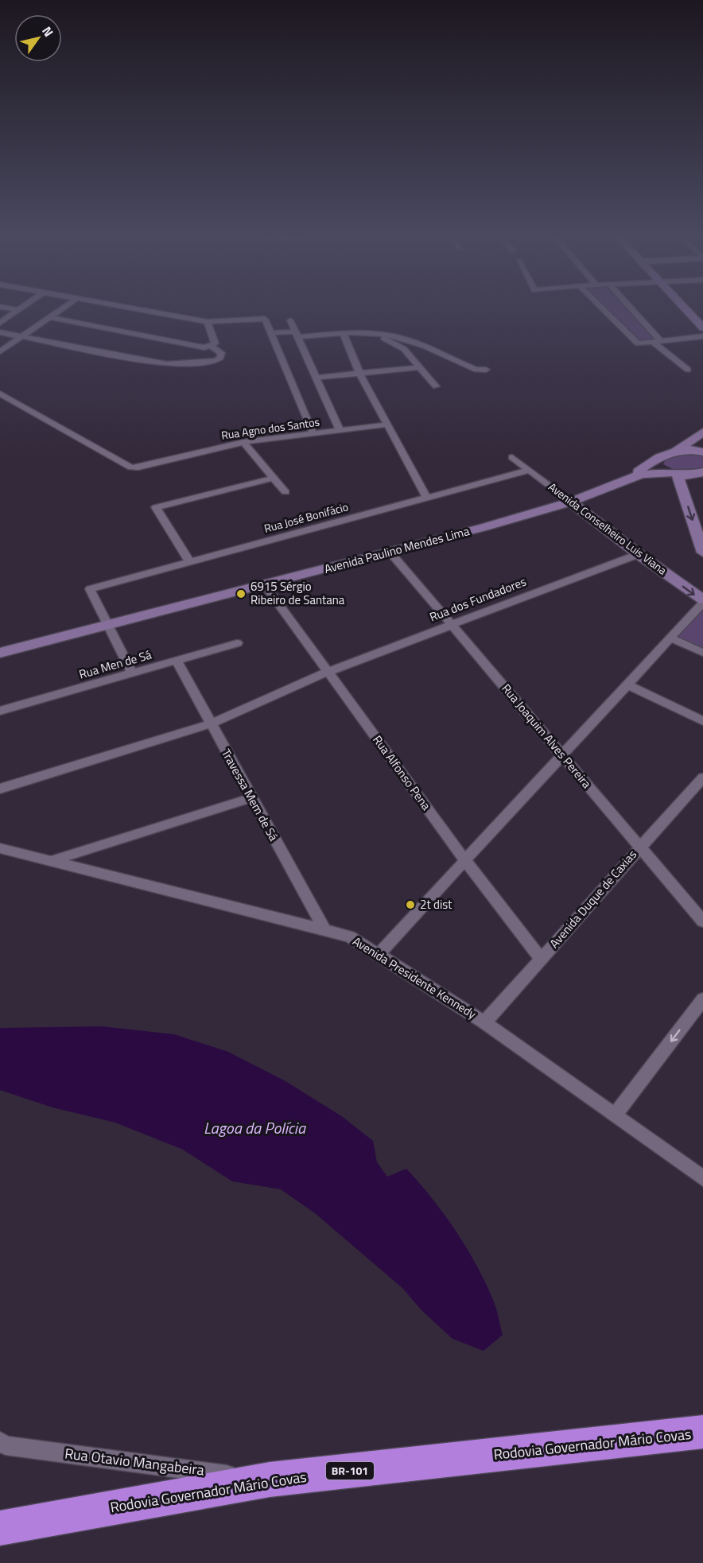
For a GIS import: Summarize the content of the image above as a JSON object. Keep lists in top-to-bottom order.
{
  "streets": {
    "highway": ["Rodovia Governador Mário Covas", "BR-101"],
    "main road": ["Avenida Conselheiro Luis Viana", "Avenida Paulino Mendes Lima"],
    "street": [
      "Rua Agno dos Santos",
      "Rua José Bonifácio",
      "Rua dos Fundadores",
      "Rua Men de Sá",
      "Rua Joaquim Alves Pereira",
      "Rua Alfonso Pena",
      "Travessa Mem de Sá",
      "Avenida Duque de Caxias",
      "Avenida Presidente Kennedy",
      "Rua Otavio Mangabeira"
    ]
  },
  "crossings": [
    ["Rua José Bonifácio", "Avenida Conselheiro Luis Viana"],
    ["Rua José Bonifácio", "Avenida Paulino Mendes Lima"],
    ["Avenida Conselheiro Luis Viana", "Avenida Paulino Mendes Lima"],
    ["Avenida Conselheiro Luis Viana", "Rua dos Fundadores"],
    ["Avenida Paulino Mendes Lima", "Rua Joaquim Alves Pereira"],
    ["Avenida Paulino Mendes Lima", "Rua Alfonso Pena"],
    ["Rua dos Fundadores", "Rua Joaquim Alves Pereira"],
    ["Rua dos Fundadores", "Rua Alfonso Pena"],
    ["Rua dos Fundadores", "Travessa Mem de Sá"],
    ["Rua Men de Sá", "Travessa Mem de Sá"],
    ["Rua Joaquim Alves Pereira", "Avenida Duque de Caxias"],
    ["Rua Alfonso Pena", "Avenida Duque de Caxias"],
    ["Travessa Mem de Sá", "Avenida Presidente Kennedy"],
    ["Avenida Duque de Caxias", "Avenida Presidente Kennedy"],
    ["Rodovia Governador Mário Covas", "Rua Otavio Mangabeira"]
  ],
  "water": ["Lagoa da Polícia"],
  "places": ["6915 Sérgio Ribeiro de Santana", "2t dist"],
  "north": "top right"
}
